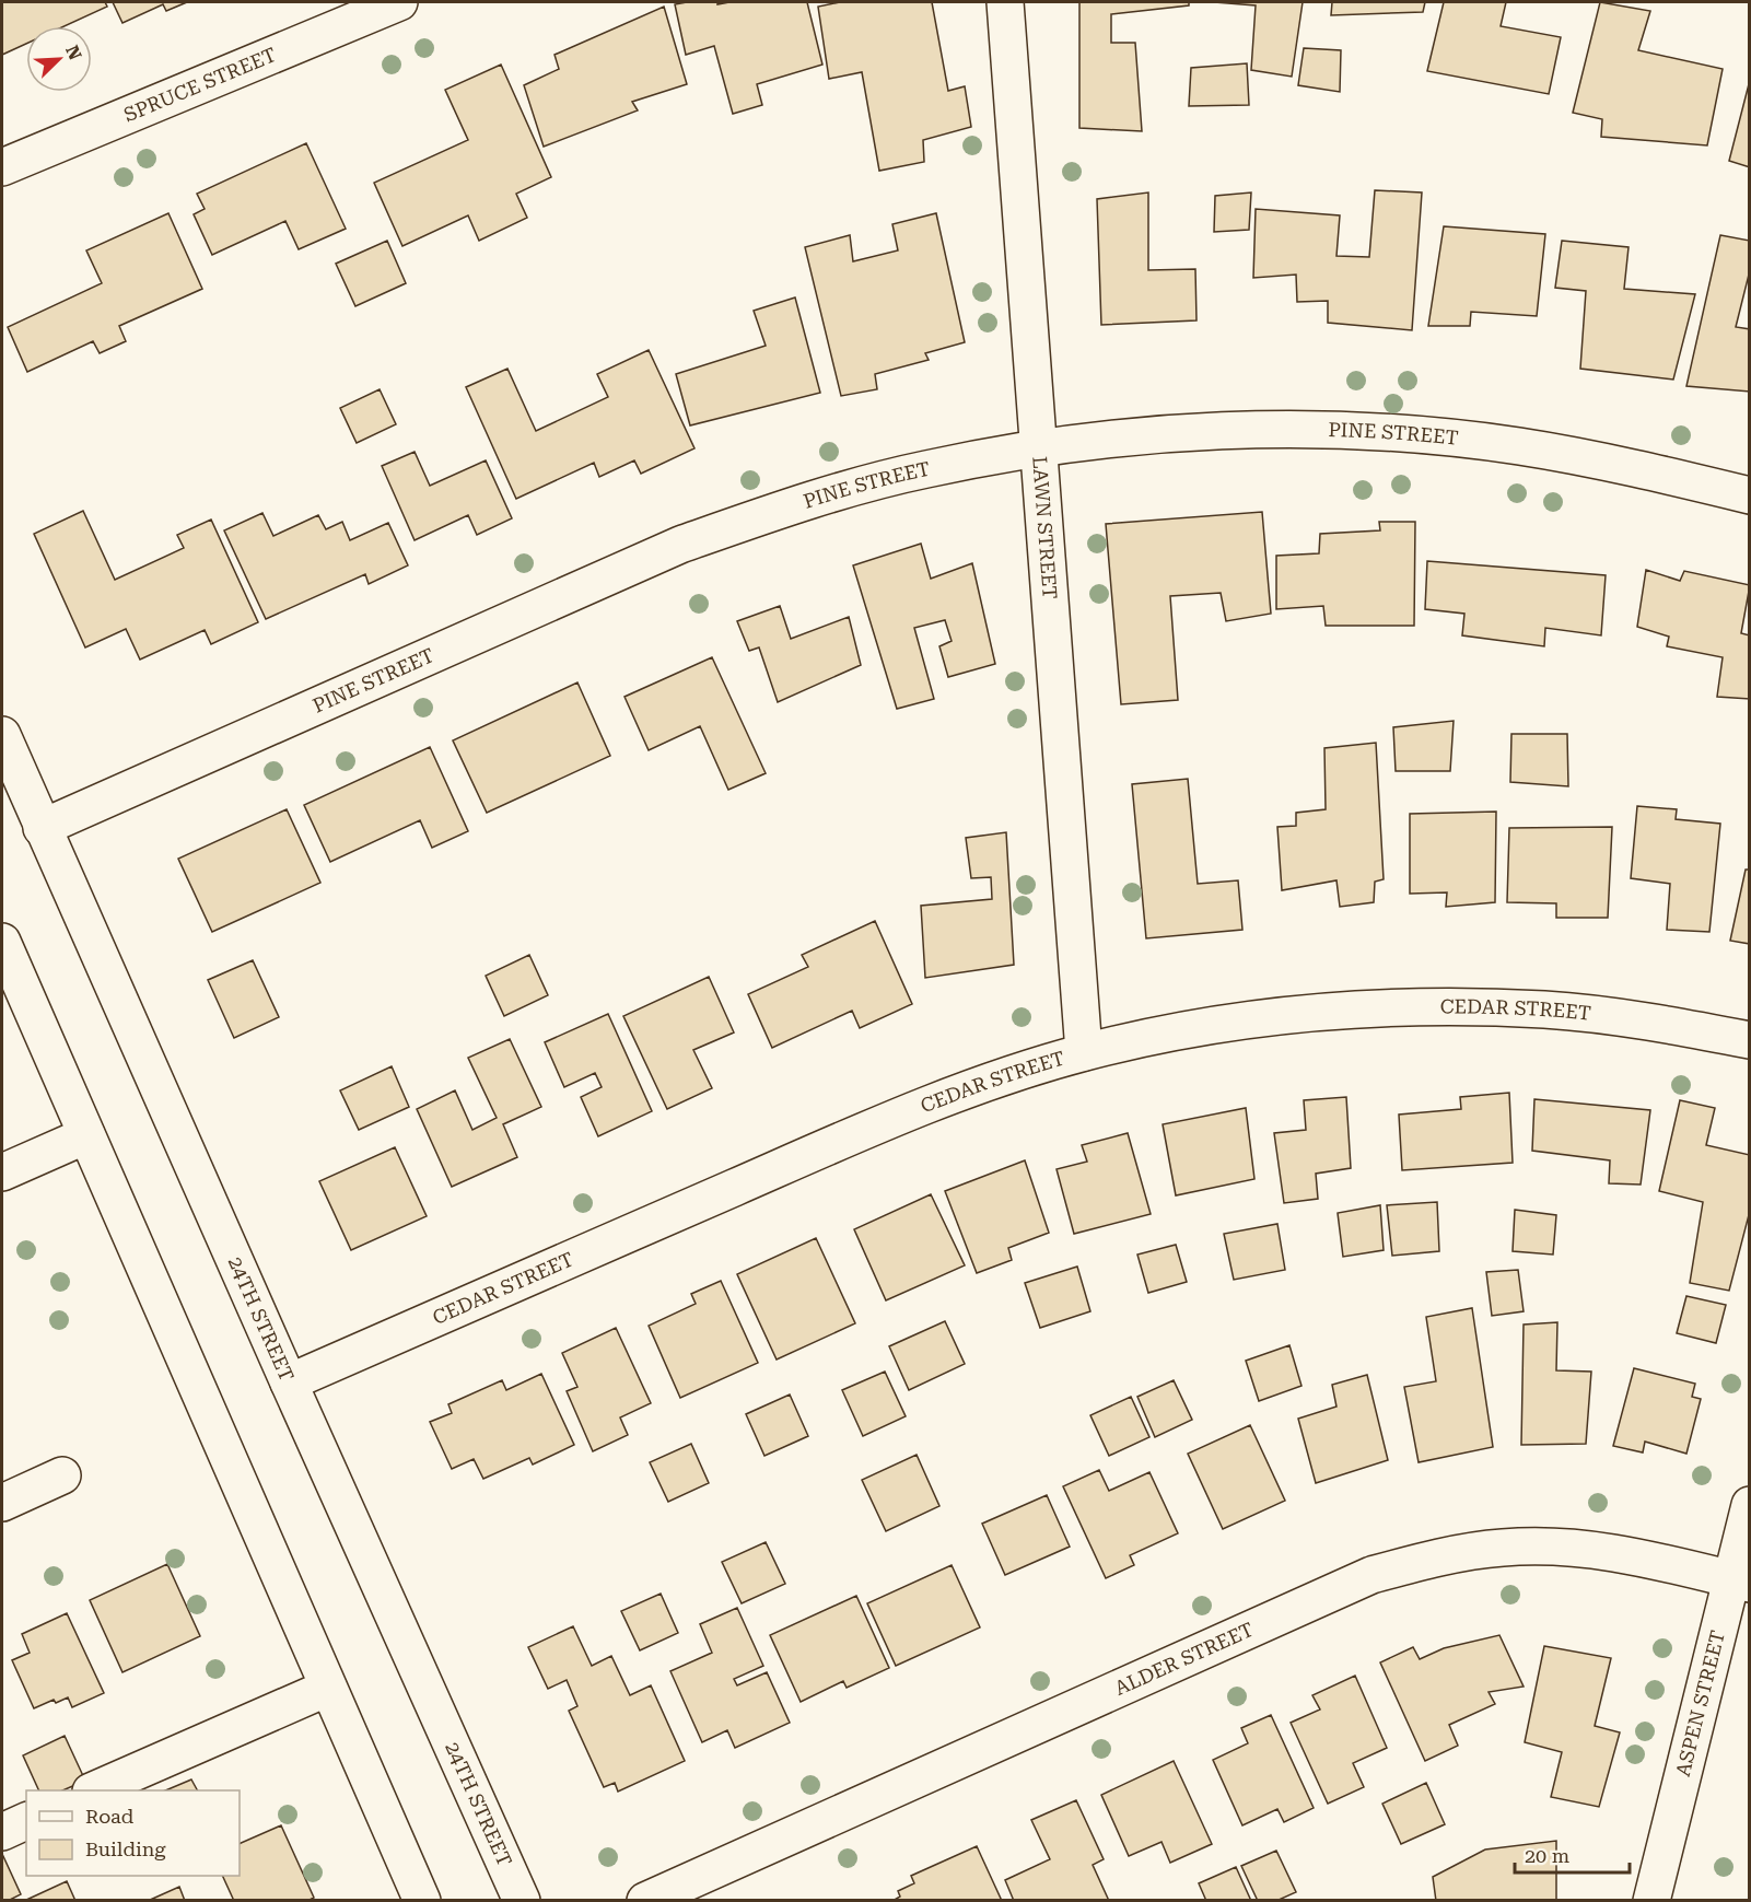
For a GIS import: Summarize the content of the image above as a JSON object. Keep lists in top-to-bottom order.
{
  "streets": {
    "street": [
      "SPRUCE STREET",
      "PINE STREET",
      "LAWN STREET",
      "CEDAR STREET",
      "24TH STREET",
      "ALDER STREET",
      "ASPEN STREET"
    ]
  },
  "crossings": [
    ["PINE STREET", "LAWN STREET"],
    ["PINE STREET", "24TH STREET"],
    ["LAWN STREET", "CEDAR STREET"],
    ["CEDAR STREET", "24TH STREET"],
    ["ALDER STREET", "ASPEN STREET"]
  ],
  "legend": ["Road", "Building"],
  "scale_bar": "20 m",
  "north": "top right"
}
